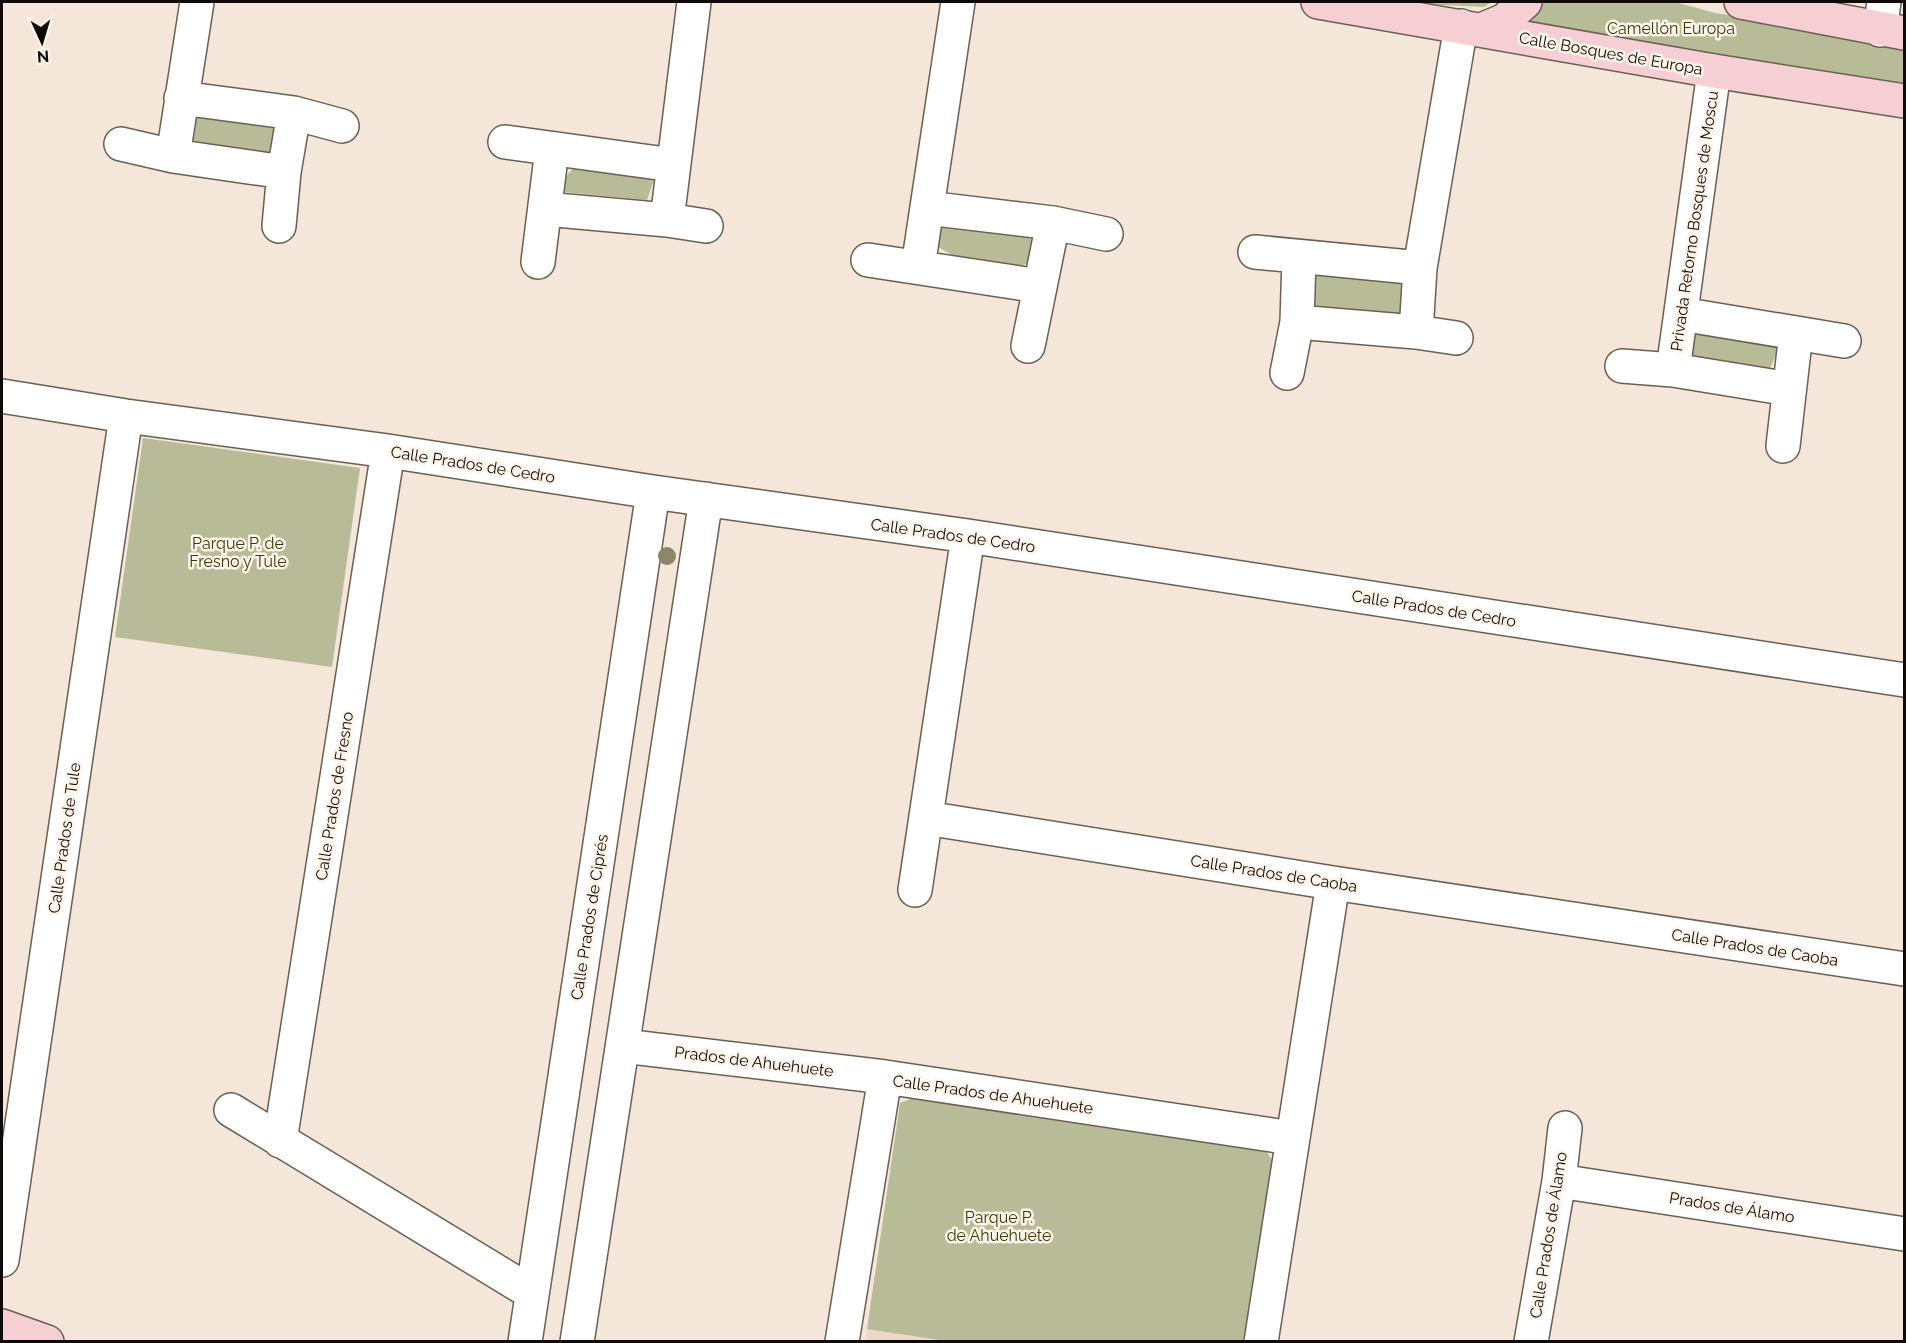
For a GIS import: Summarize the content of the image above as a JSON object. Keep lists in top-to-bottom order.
{
  "streets": {
    "street": [
      "Calle Bosques de Europa",
      "Privada Retorno Bosques de Moscu",
      "Calle Prados de Cedro",
      "Calle Prados de Fresno",
      "Calle Prados de Tule",
      "Calle Prados de Caoba",
      "Calle Prados de Ciprés",
      "Prados de Ahuehuete",
      "Calle Prados de Ahuehuete",
      "Prados de Álamo",
      "Calle Prados de Álamo"
    ]
  },
  "crossings": [
    ["Calle Bosques de Europa", "Privada Retorno Bosques de Moscu"],
    ["Calle Prados de Cedro", "Calle Prados de Fresno"],
    ["Calle Prados de Cedro", "Calle Prados de Tule"],
    ["Calle Prados de Cedro", "Calle Prados de Ciprés"],
    ["Prados de Ahuehuete", "Calle Prados de Ahuehuete"],
    ["Prados de Álamo", "Calle Prados de Álamo"]
  ],
  "parks": ["Camellón Europa", "Parque P. de Fresno y Tule", "Parque P. de Ahuehuete"],
  "north": "bottom"
}
